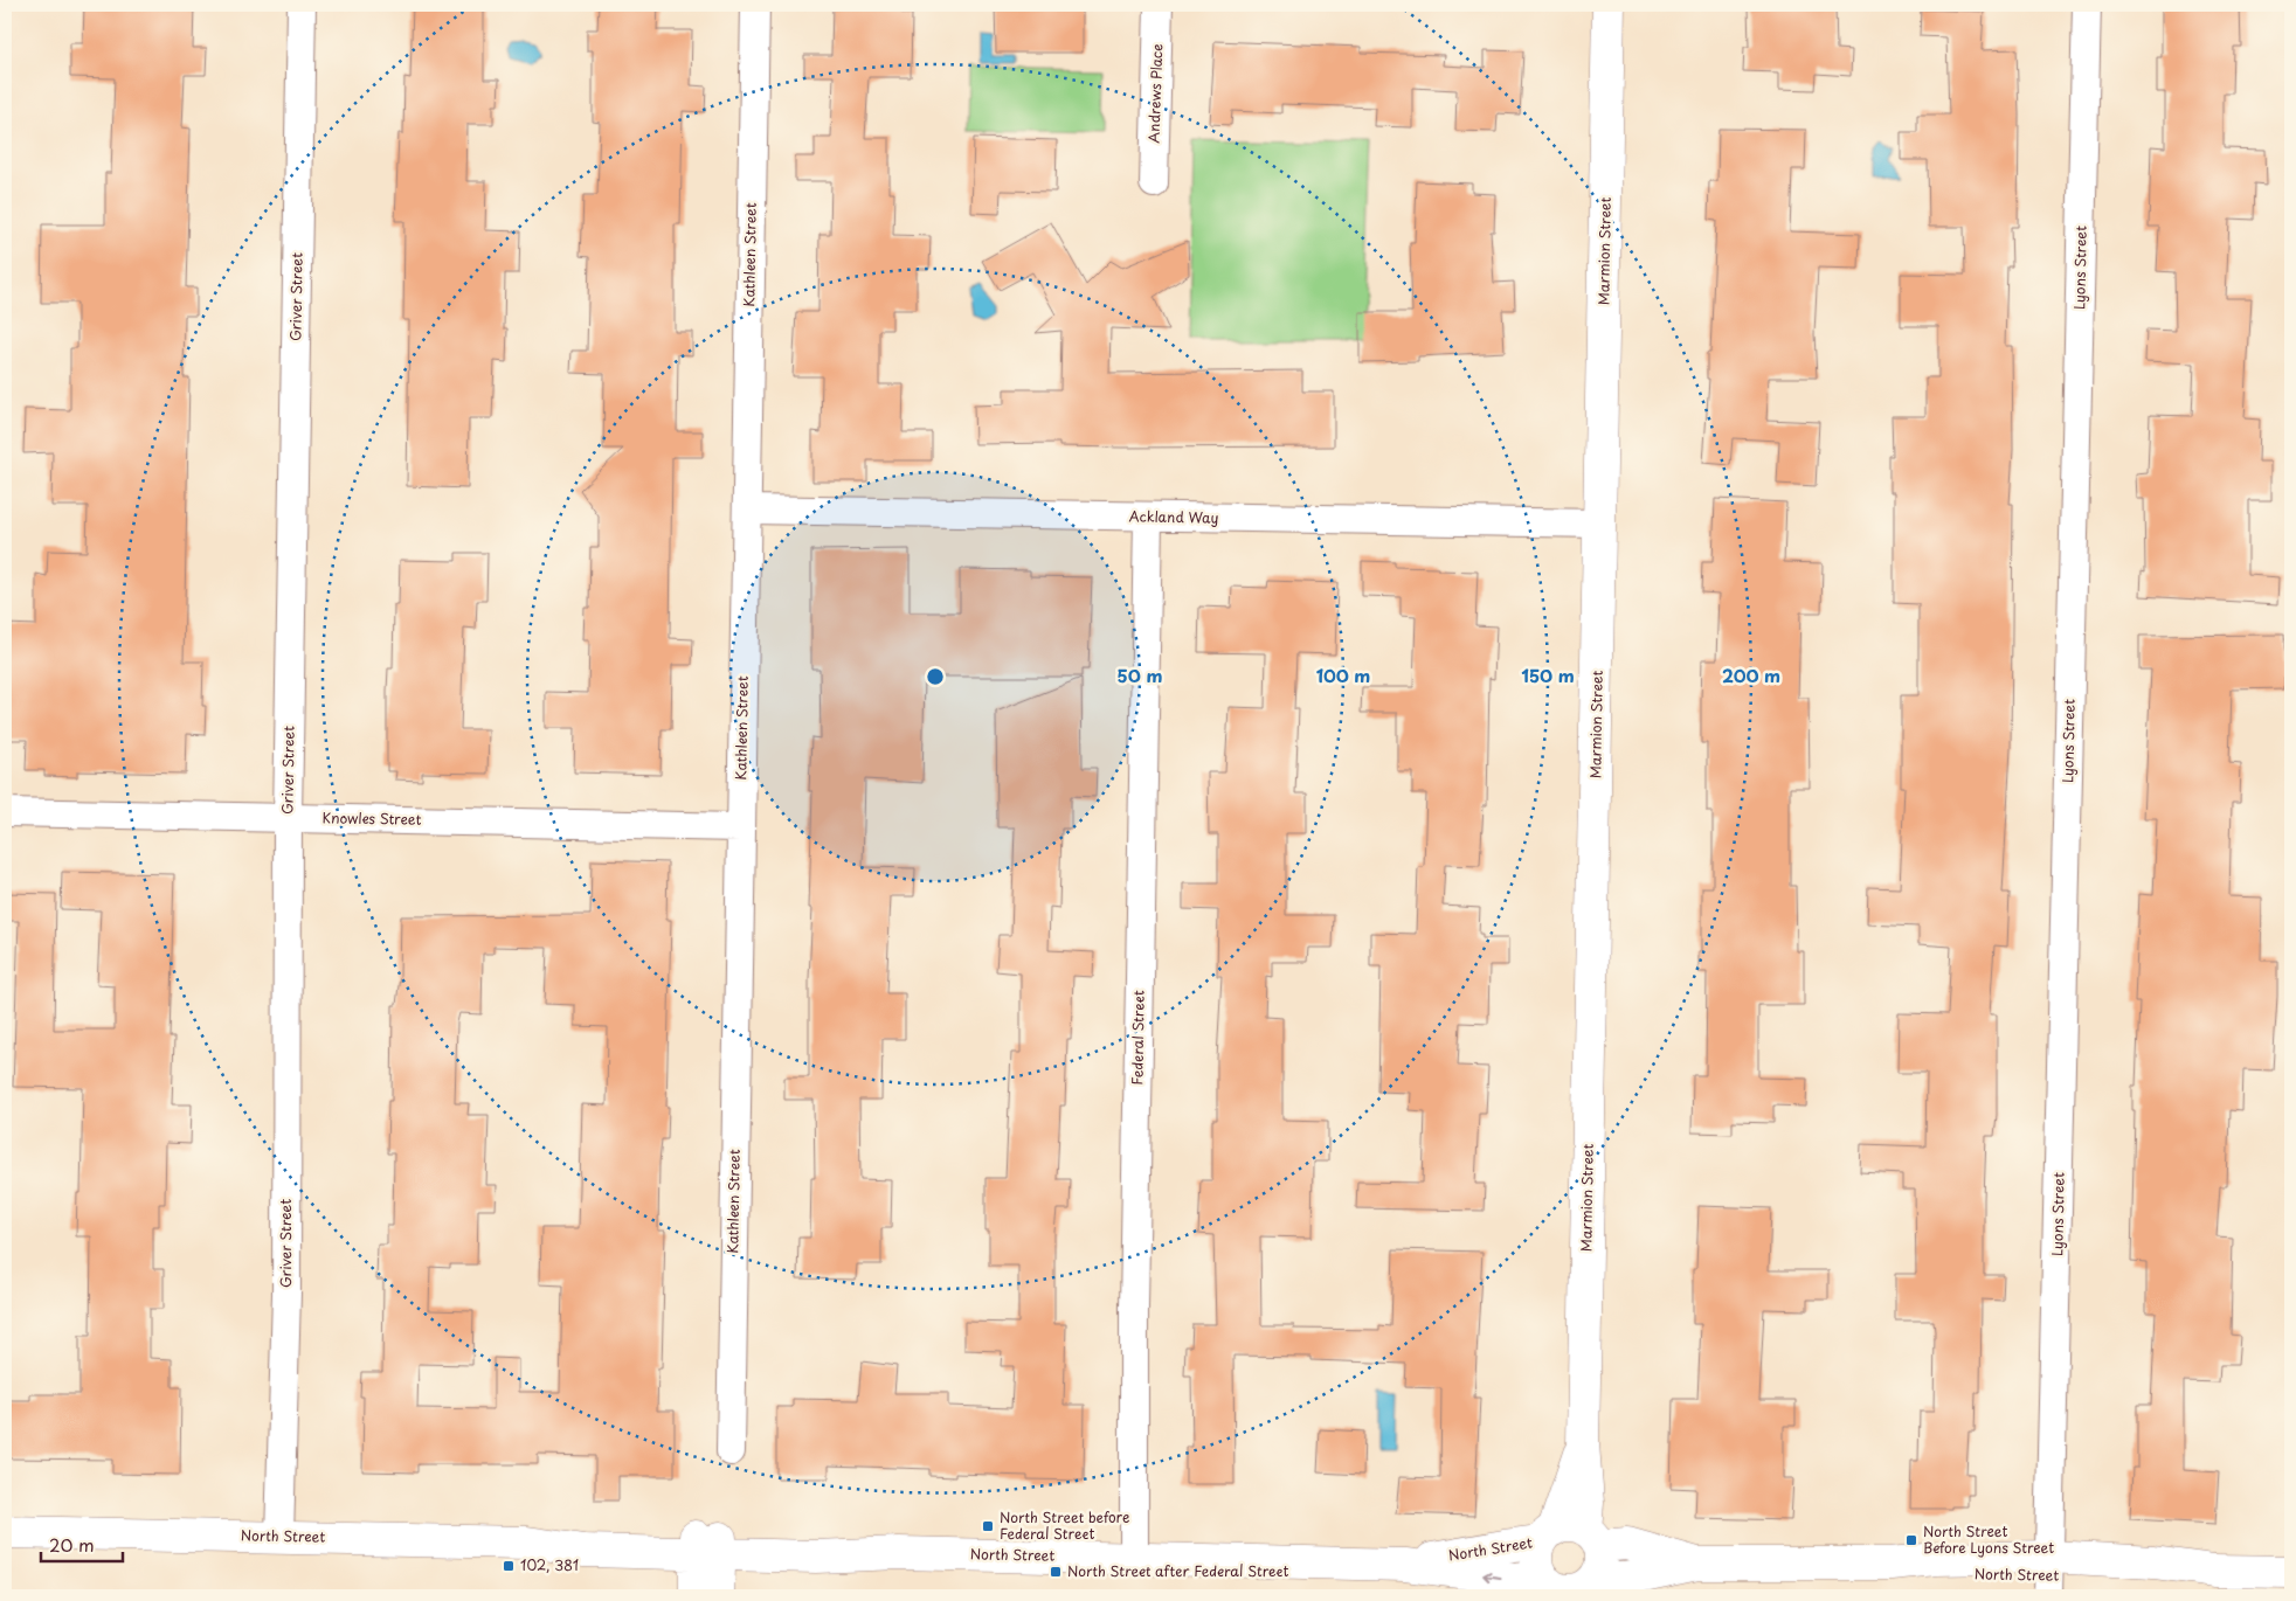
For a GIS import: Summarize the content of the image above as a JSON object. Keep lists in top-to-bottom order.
{
  "streets": {
    "street": [
      "Andrews Place",
      "Marmion Street",
      "Kathleen Street",
      "Lyons Street",
      "Griver Street",
      "Ackland Way",
      "Knowles Street",
      "Federal Street",
      "North Street"
    ]
  },
  "crossings": [
    ["Marmion Street", "Ackland Way"],
    ["Marmion Street", "North Street"],
    ["Kathleen Street", "Ackland Way"],
    ["Kathleen Street", "Knowles Street"],
    ["Lyons Street", "North Street"],
    ["Griver Street", "Knowles Street"],
    ["Griver Street", "North Street"],
    ["Ackland Way", "Federal Street"],
    ["Federal Street", "North Street"]
  ],
  "places": {
    "transit": [
      "North Street before Federal Street",
      "North Street Before Lyons Street",
      "102, 381",
      "North Street after Federal Street"
    ]
  },
  "scale_bar": "20 m",
  "rings": [
    "50 m",
    "100 m",
    "150 m",
    "200 m"
  ]
}
